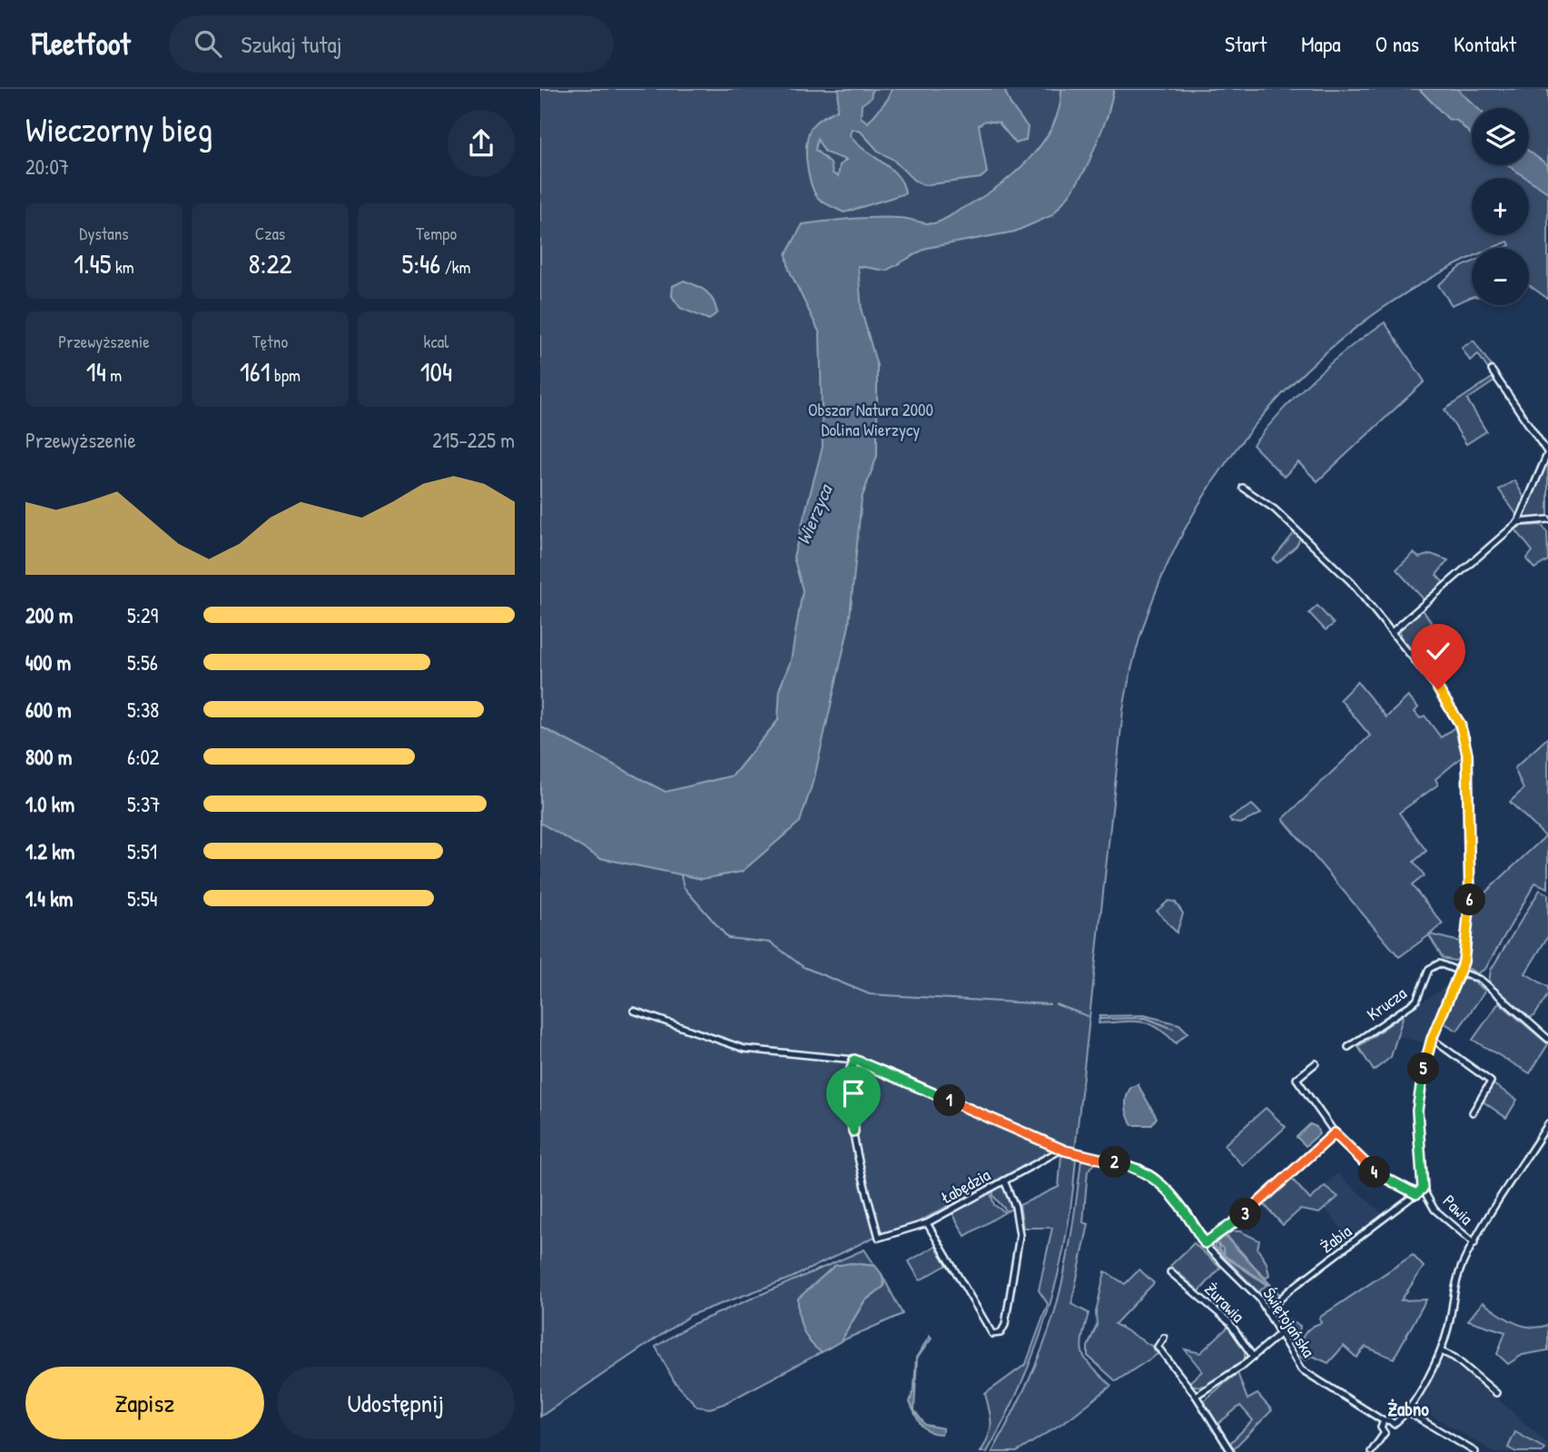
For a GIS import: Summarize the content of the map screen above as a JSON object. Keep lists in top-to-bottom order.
{
  "streets": {
    "street": [
      "Krucza",
      "Łabędzia",
      "Pawia",
      "Żabia",
      "Żurawia",
      "Świętojańska"
    ]
  },
  "crossings": [
    ["Krucza", "Pawia"],
    ["Łabędzia", "Świętojańska"],
    ["Pawia", "Żabia"],
    ["Żabia", "Świętojańska"]
  ],
  "districts": ["Żabno"],
  "water": ["Wierzyca"],
  "parks": ["Obszar Natura 2000 Dolina Wierzycy"],
  "page": {
    "header": "Fleetfoot",
    "search": "Szukaj tutaj",
    "nav": [
      "Start",
      "Mapa",
      "O nas",
      "Kontakt"
    ],
    "heading": ["Wieczorny bieg", "20:07"],
    "map_buttons": ["+", "−"],
    "stats": [
      ["Dystans", "1.45 km"],
      ["Czas", "8:22"],
      ["Tempo", "5:46 /km"],
      ["Przewyższenie", "14 m"],
      ["Tętno", "161 bpm"],
      ["kcal", "104"]
    ],
    "chart": ["Przewyższenie", "215–225 m"],
    "list": [
      {
        "name": "200 m",
        "note": "5:29"
      },
      {
        "name": "400 m",
        "note": "5:56"
      },
      {
        "name": "600 m",
        "note": "5:38"
      },
      {
        "name": "800 m",
        "note": "6:02"
      },
      {
        "name": "1.0 km",
        "note": "5:37"
      },
      {
        "name": "1.2 km",
        "note": "5:51"
      },
      {
        "name": "1.4 km",
        "note": "5:54"
      }
    ],
    "pins": [
      "6",
      "5",
      "1",
      "2",
      "4",
      "3"
    ],
    "buttons": ["Zapisz", "Udostępnij"]
  }
}
